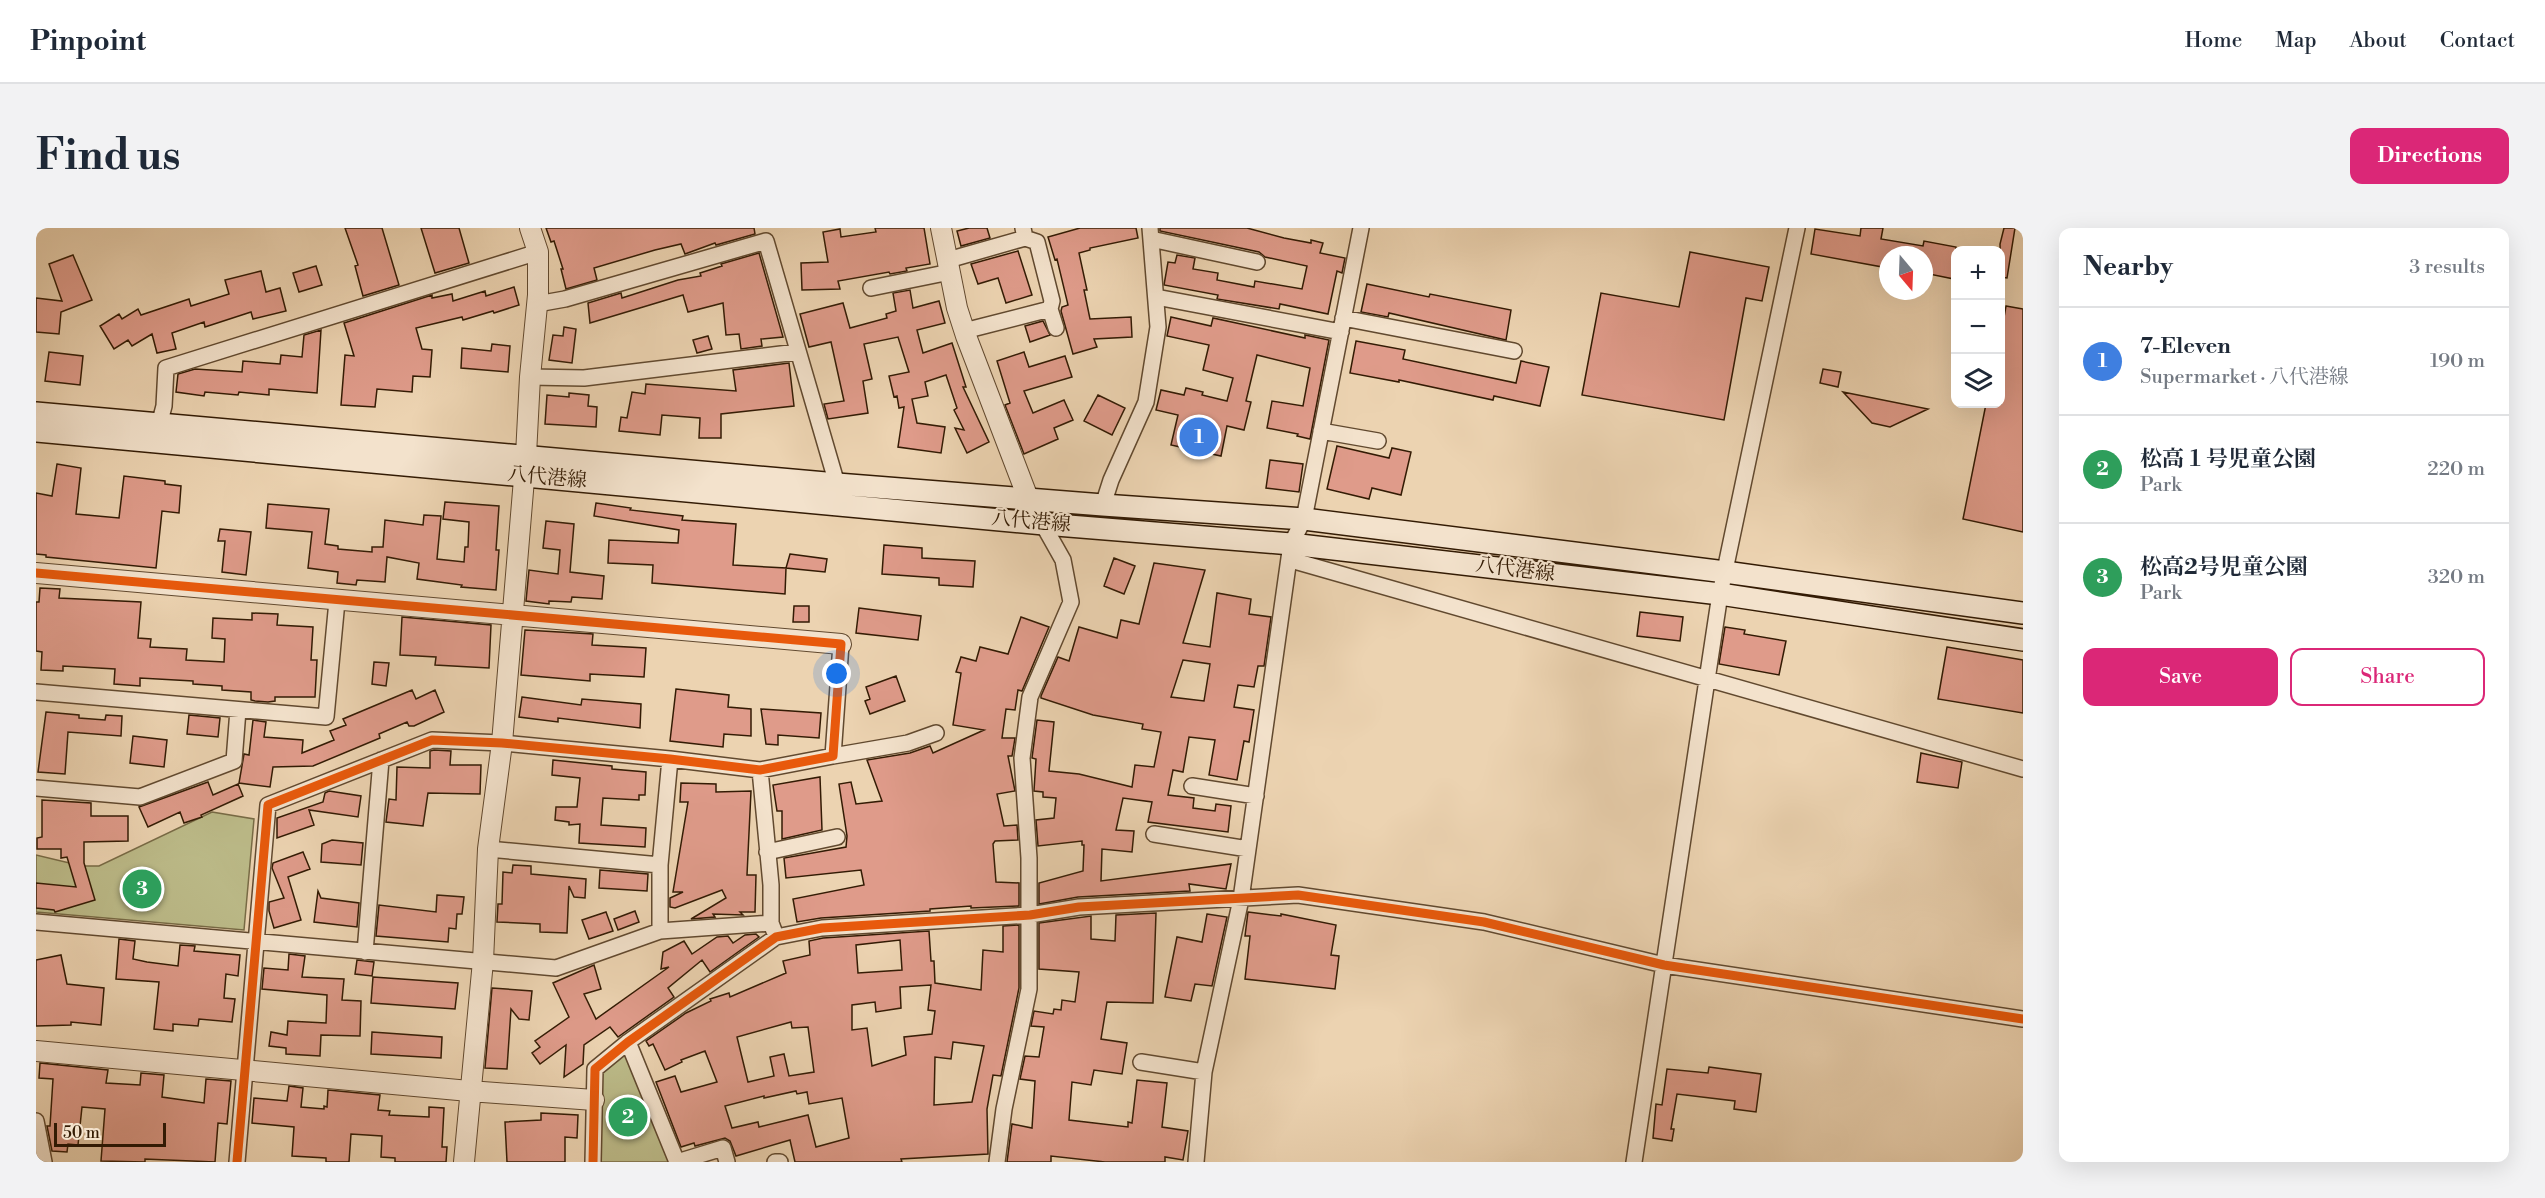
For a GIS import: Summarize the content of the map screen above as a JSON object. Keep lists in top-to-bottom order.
{
  "streets": {
    "main road": ["八代港線"]
  },
  "scale_bar": "50 m",
  "north": "bottom",
  "page": {
    "header": "Pinpoint",
    "nav": [
      "Home",
      "Map",
      "About",
      "Contact"
    ],
    "buttons": [
      "Directions",
      ["Save", "Share"]
    ],
    "title": "Find us",
    "heading": ["Nearby", "3 results"],
    "map_buttons": ["+", "−"],
    "list": [
      {
        "mark": "1",
        "name": "7-Eleven",
        "note": "Supermarket · 八代港線",
        "value": "190 m"
      },
      {
        "mark": "2",
        "name": "松高１号児童公園",
        "note": "Park",
        "value": "220 m"
      },
      {
        "mark": "3",
        "name": "松高2号児童公園",
        "note": "Park",
        "value": "320 m"
      }
    ],
    "pins": ["1", "3", "2"],
    "scale": "50 m"
  }
}
